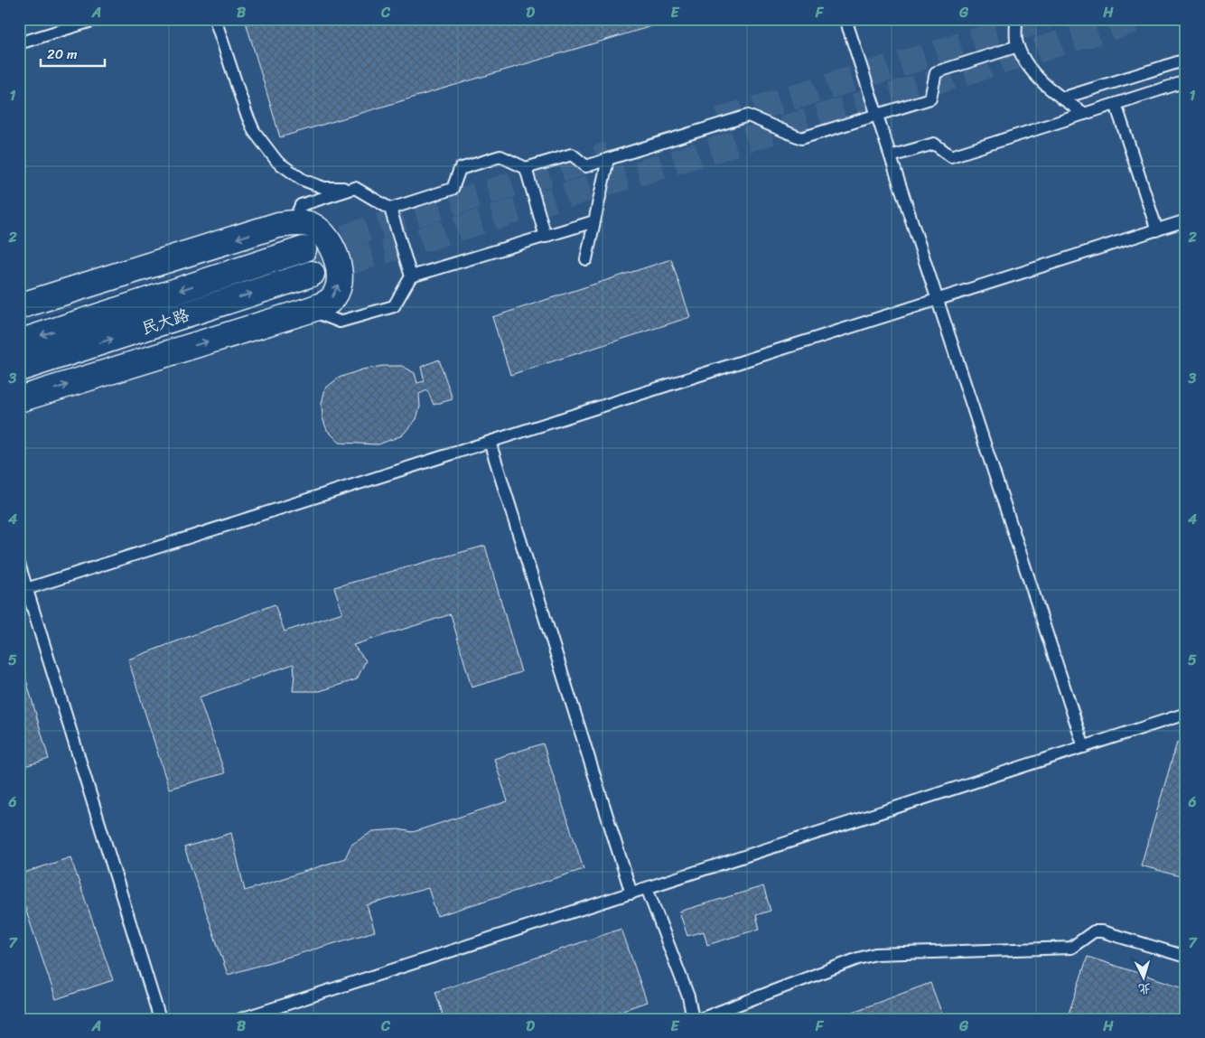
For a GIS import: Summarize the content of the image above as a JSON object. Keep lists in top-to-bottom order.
{
  "streets": {
    "street": ["民大路"]
  },
  "scale_bar": "20 m",
  "north": "bottom",
  "grid": {
    "columns": [
      "A",
      "B",
      "C",
      "D",
      "E",
      "F",
      "G",
      "H"
    ],
    "rows": [
      "1",
      "2",
      "3",
      "4",
      "5",
      "6",
      "7"
    ]
  }
}
